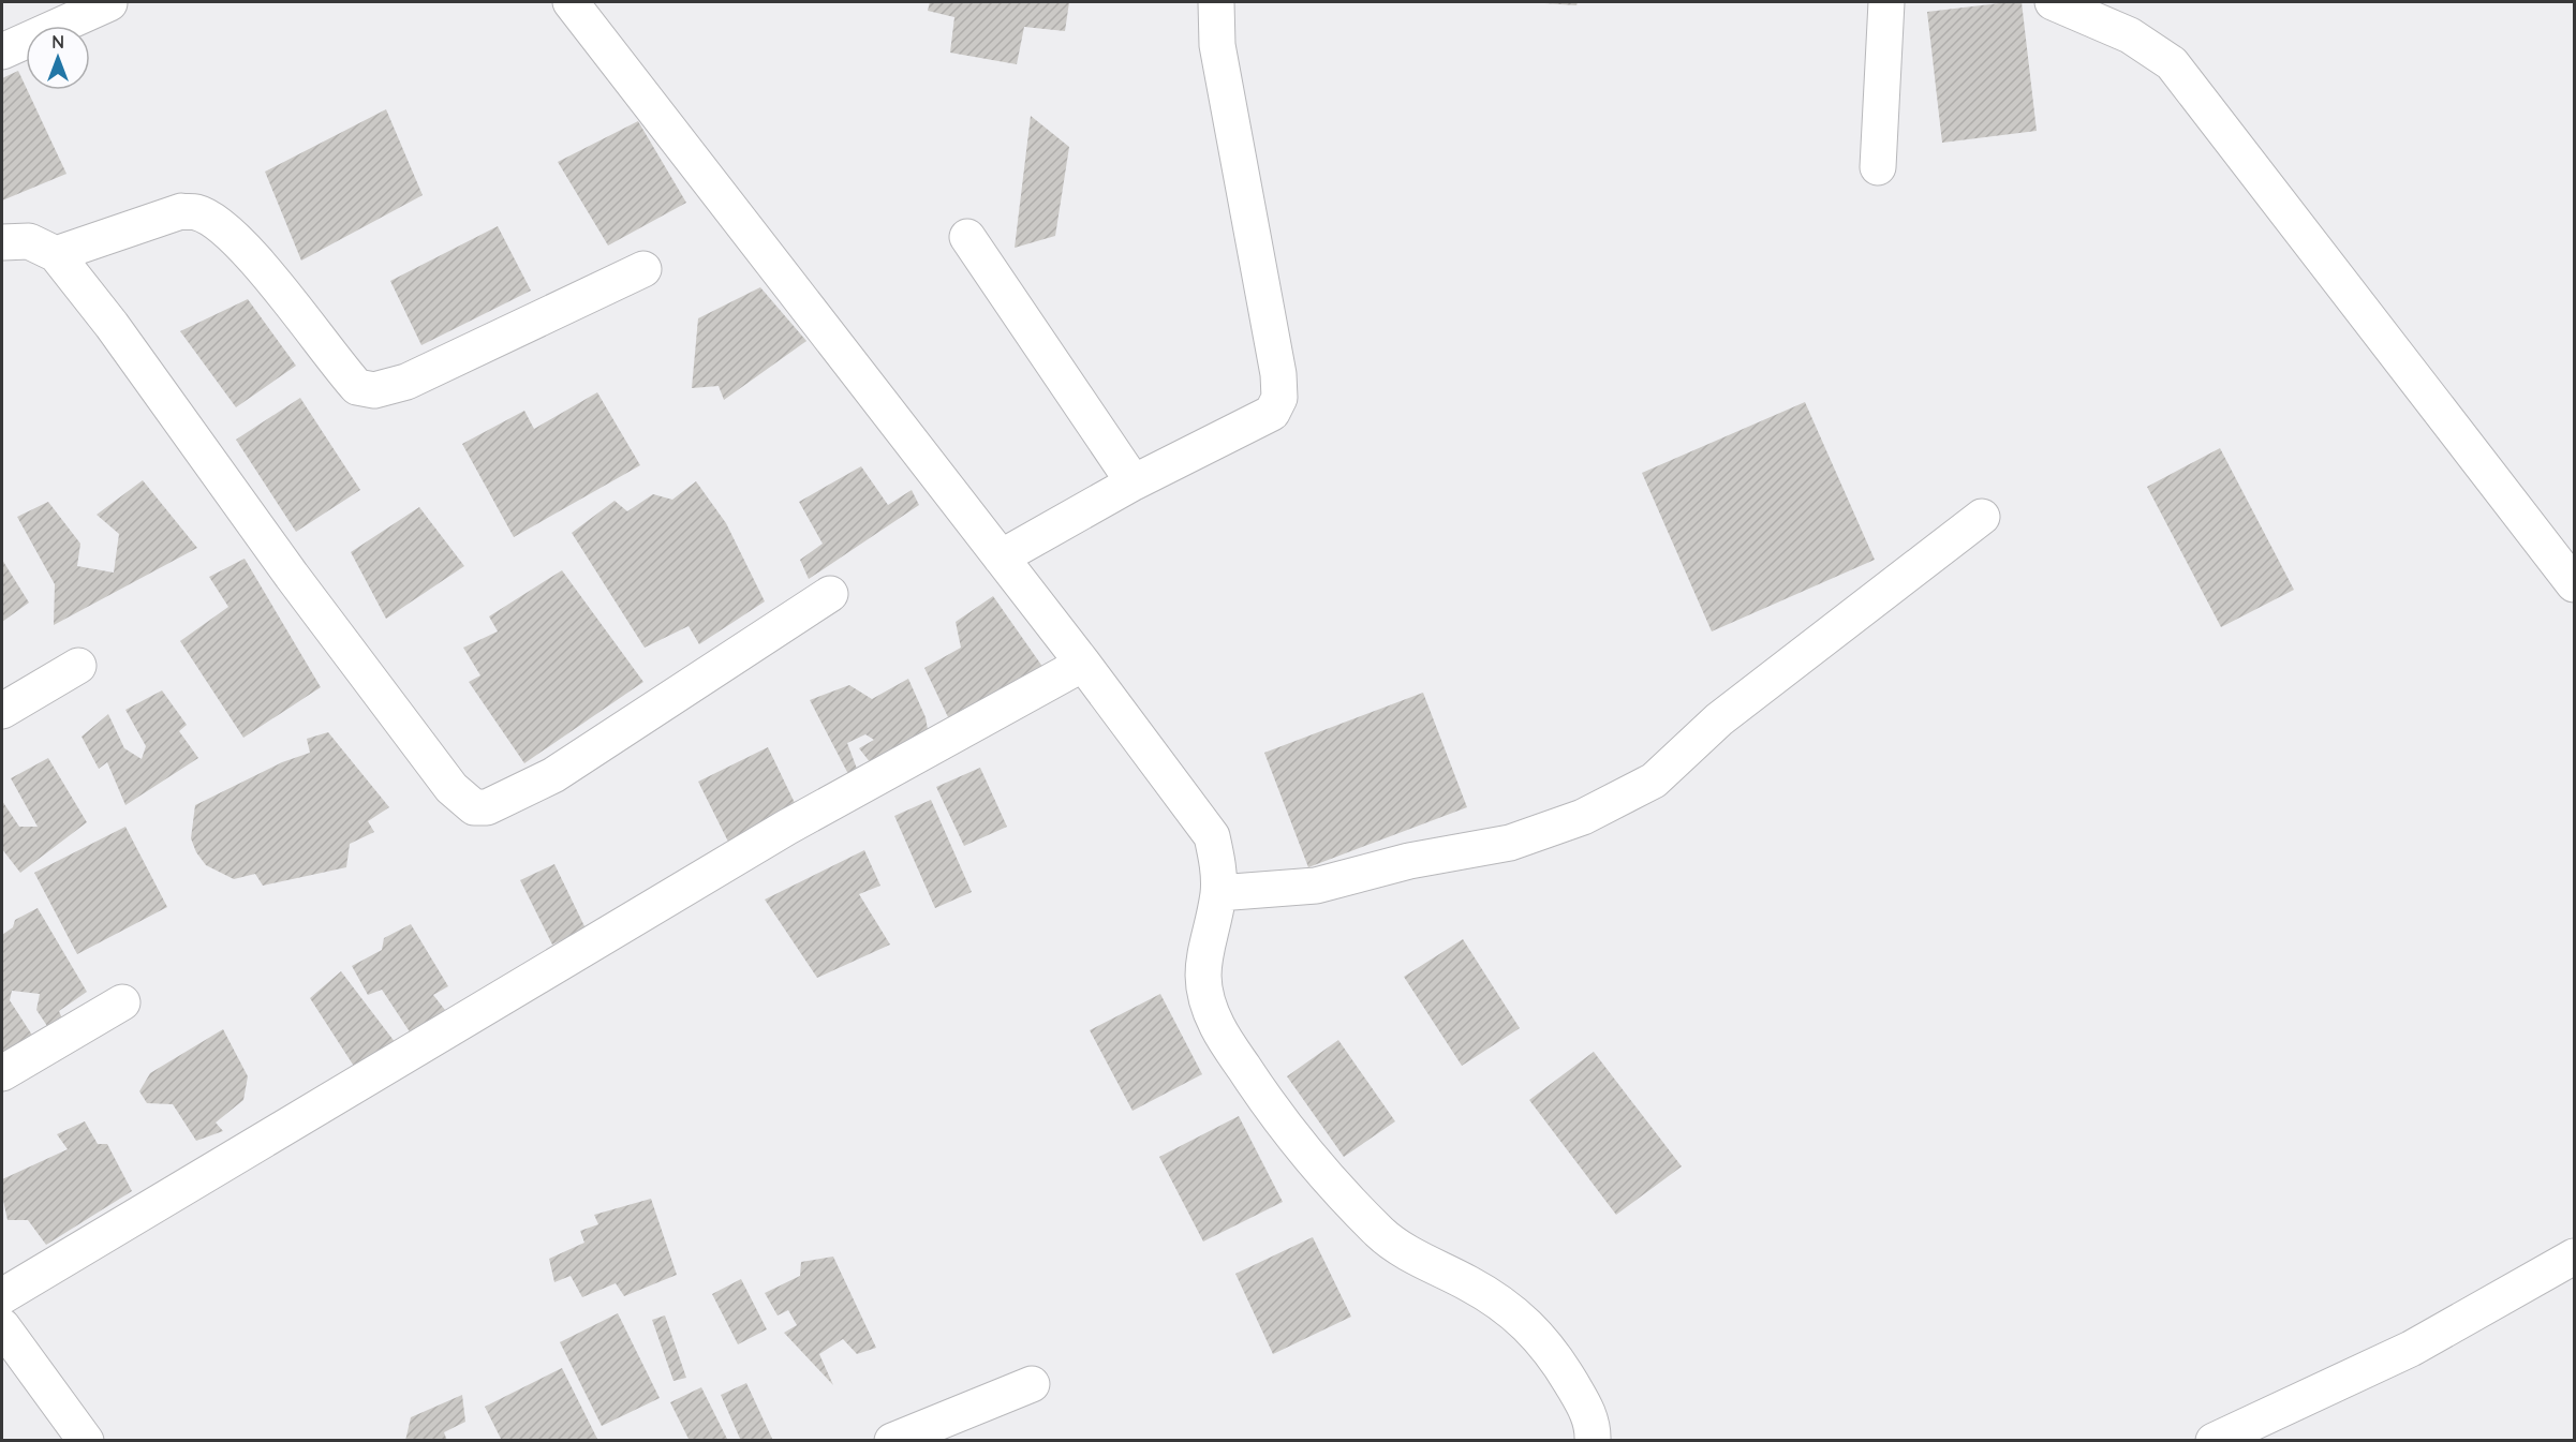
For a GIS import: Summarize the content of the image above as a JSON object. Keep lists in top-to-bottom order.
{
  "north": "top"
}
